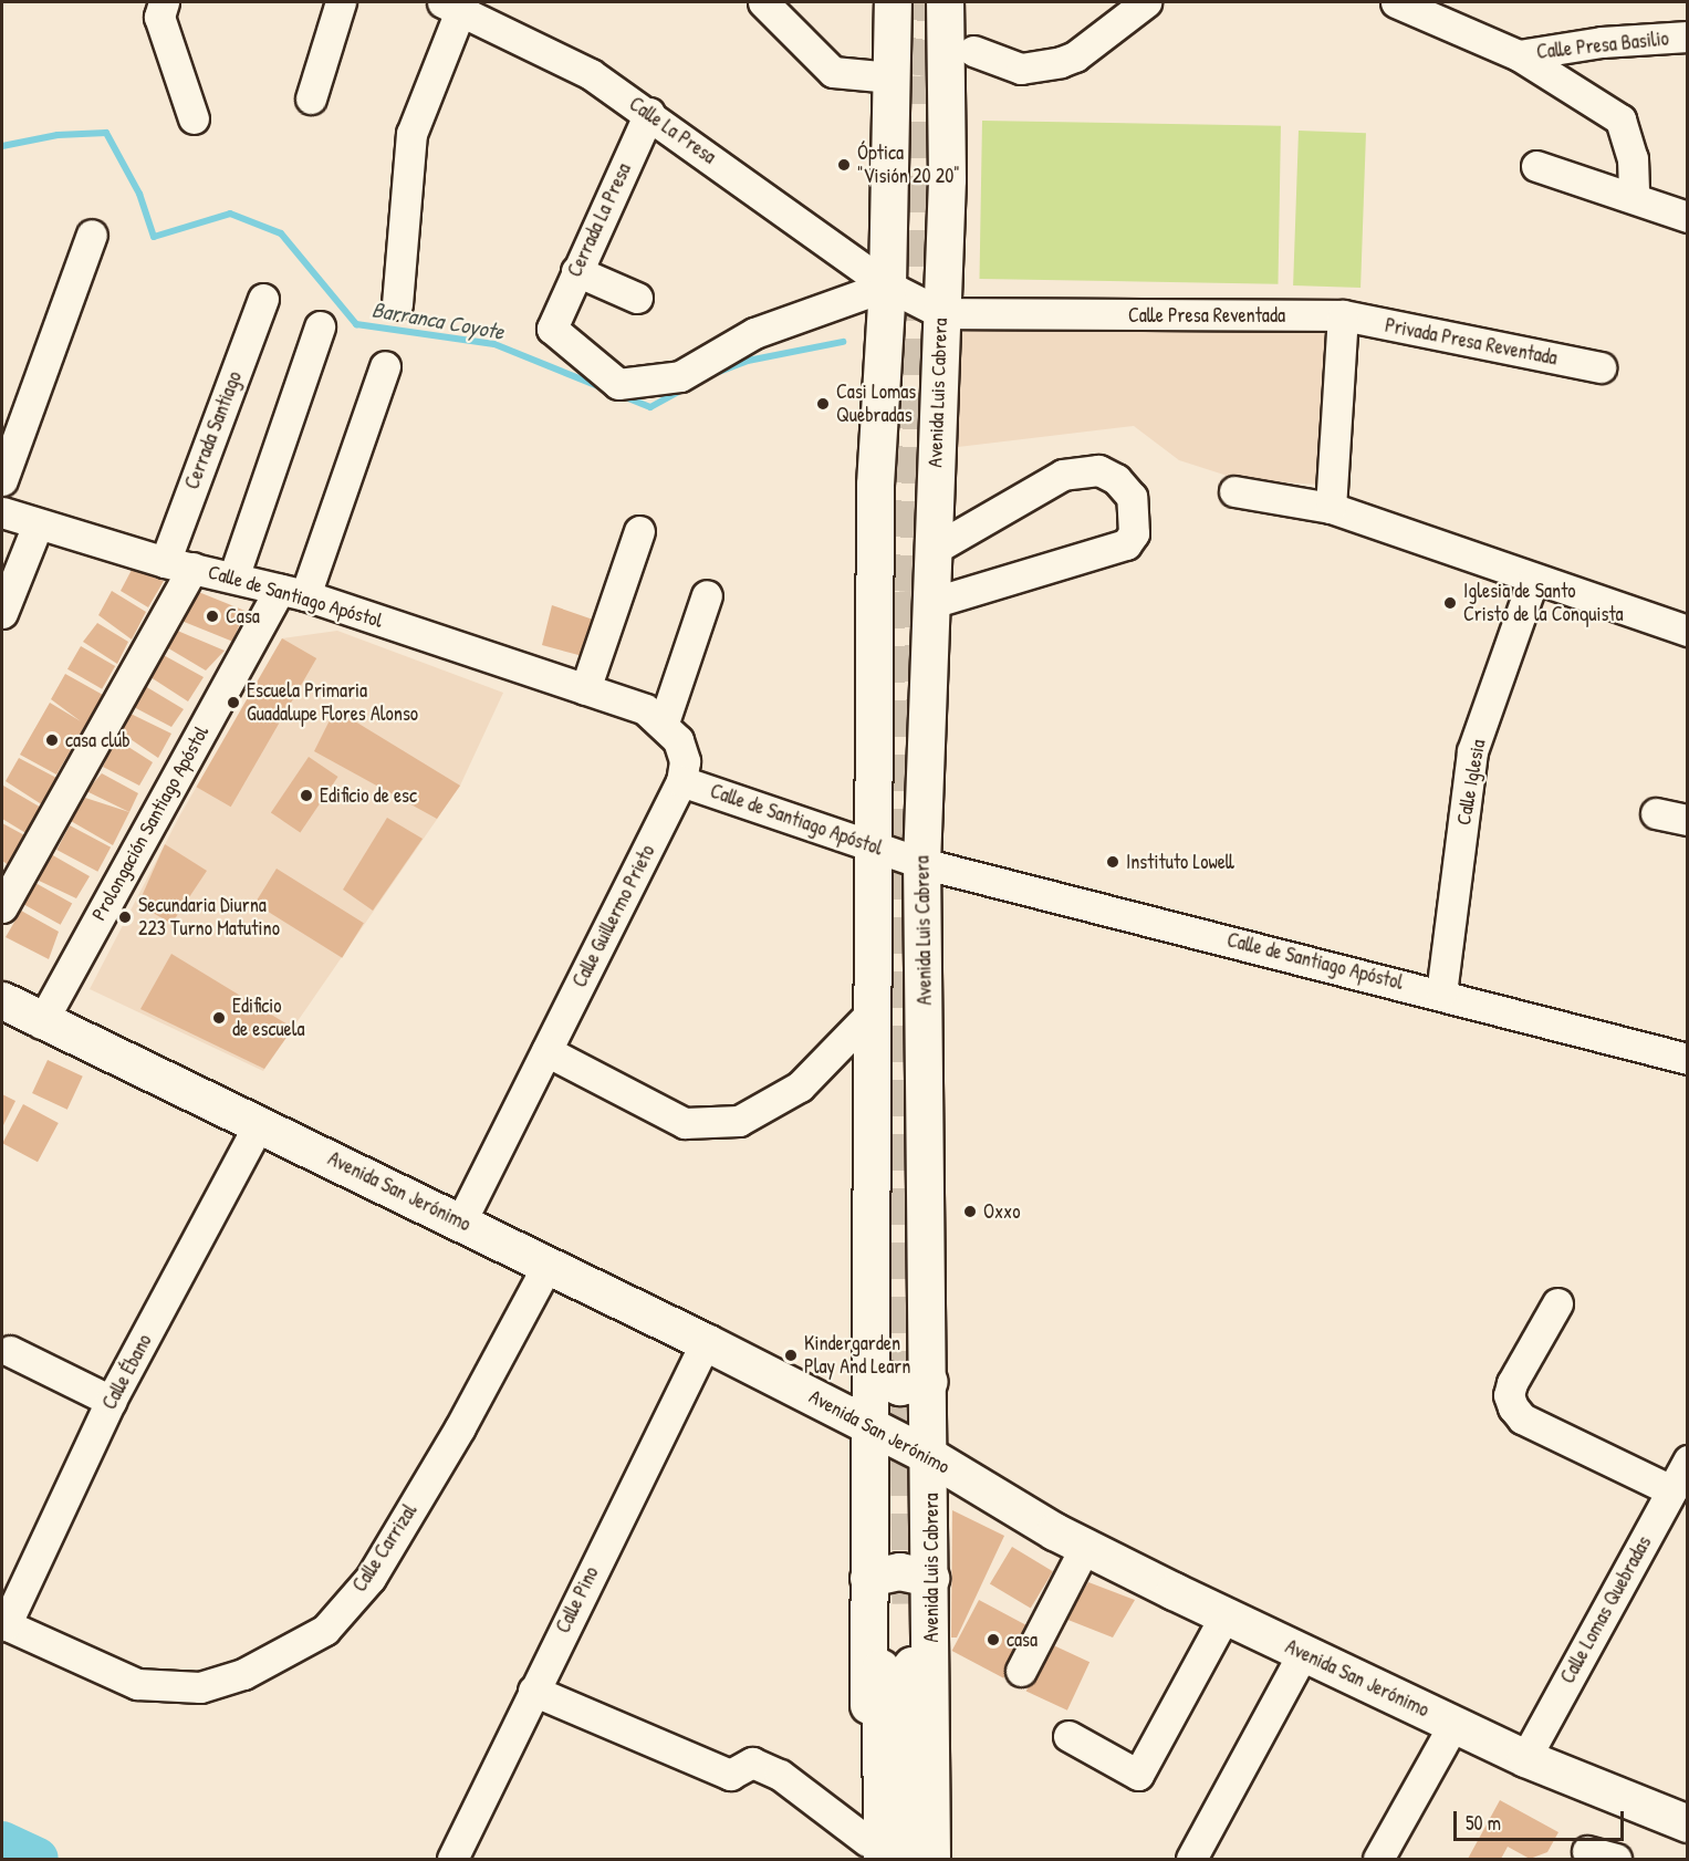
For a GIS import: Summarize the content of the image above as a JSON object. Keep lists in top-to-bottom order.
{
  "streets": {
    "main road": ["Avenida Luis Cabrera", "Avenida San Jerónimo"],
    "street": [
      "Calle Presa Basilio",
      "Calle La Presa",
      "Cerrada La Presa",
      "Calle Presa Reventada",
      "Privada Presa Reventada",
      "Cerrada Santiago",
      "Calle de Santiago Apóstol",
      "Calle Iglesia",
      "Prolongación Santiago Apóstol",
      "Calle Guillermo Prieto",
      "Calle Ébano",
      "Calle Carrizal",
      "Calle Pino",
      "Calle Lomas Quebradas"
    ]
  },
  "crossings": [
    ["Calle La Presa", "Cerrada La Presa"],
    ["Calle La Presa", "Calle Presa Reventada"],
    ["Cerrada La Presa", "Calle Presa Reventada"],
    ["Calle Presa Reventada", "Privada Presa Reventada"],
    ["Calle Presa Reventada", "Avenida Luis Cabrera"],
    ["Avenida Luis Cabrera", "Calle de Santiago Apóstol"],
    ["Avenida Luis Cabrera", "Avenida San Jerónimo"],
    ["Cerrada Santiago", "Calle de Santiago Apóstol"],
    ["Calle de Santiago Apóstol", "Calle Iglesia"],
    ["Calle de Santiago Apóstol", "Prolongación Santiago Apóstol"],
    ["Calle de Santiago Apóstol", "Calle Guillermo Prieto"],
    ["Prolongación Santiago Apóstol", "Avenida San Jerónimo"],
    ["Calle Guillermo Prieto", "Avenida San Jerónimo"],
    ["Avenida San Jerónimo", "Calle Ébano"],
    ["Avenida San Jerónimo", "Calle Carrizal"],
    ["Avenida San Jerónimo", "Calle Pino"],
    ["Avenida San Jerónimo", "Calle Lomas Quebradas"],
    ["Calle Ébano", "Calle Carrizal"]
  ],
  "water": ["Barranca Coyote"],
  "places": [
    "Óptica \"Visión 20 20\"",
    "Casi Lomas Quebradas",
    "Iglesia de Santo Cristo de la Conquista",
    "Casa",
    "Escuela Primaria Guadalupe Flores Alonso",
    "casa club",
    "Edificio de esc",
    "Instituto Lowell",
    "Secundaria Diurna 223 Turno Matutino",
    "Edificio de escuela",
    "Oxxo",
    "Kindergarden Play And Learn",
    "casa"
  ],
  "scale_bar": "50 m"
}
